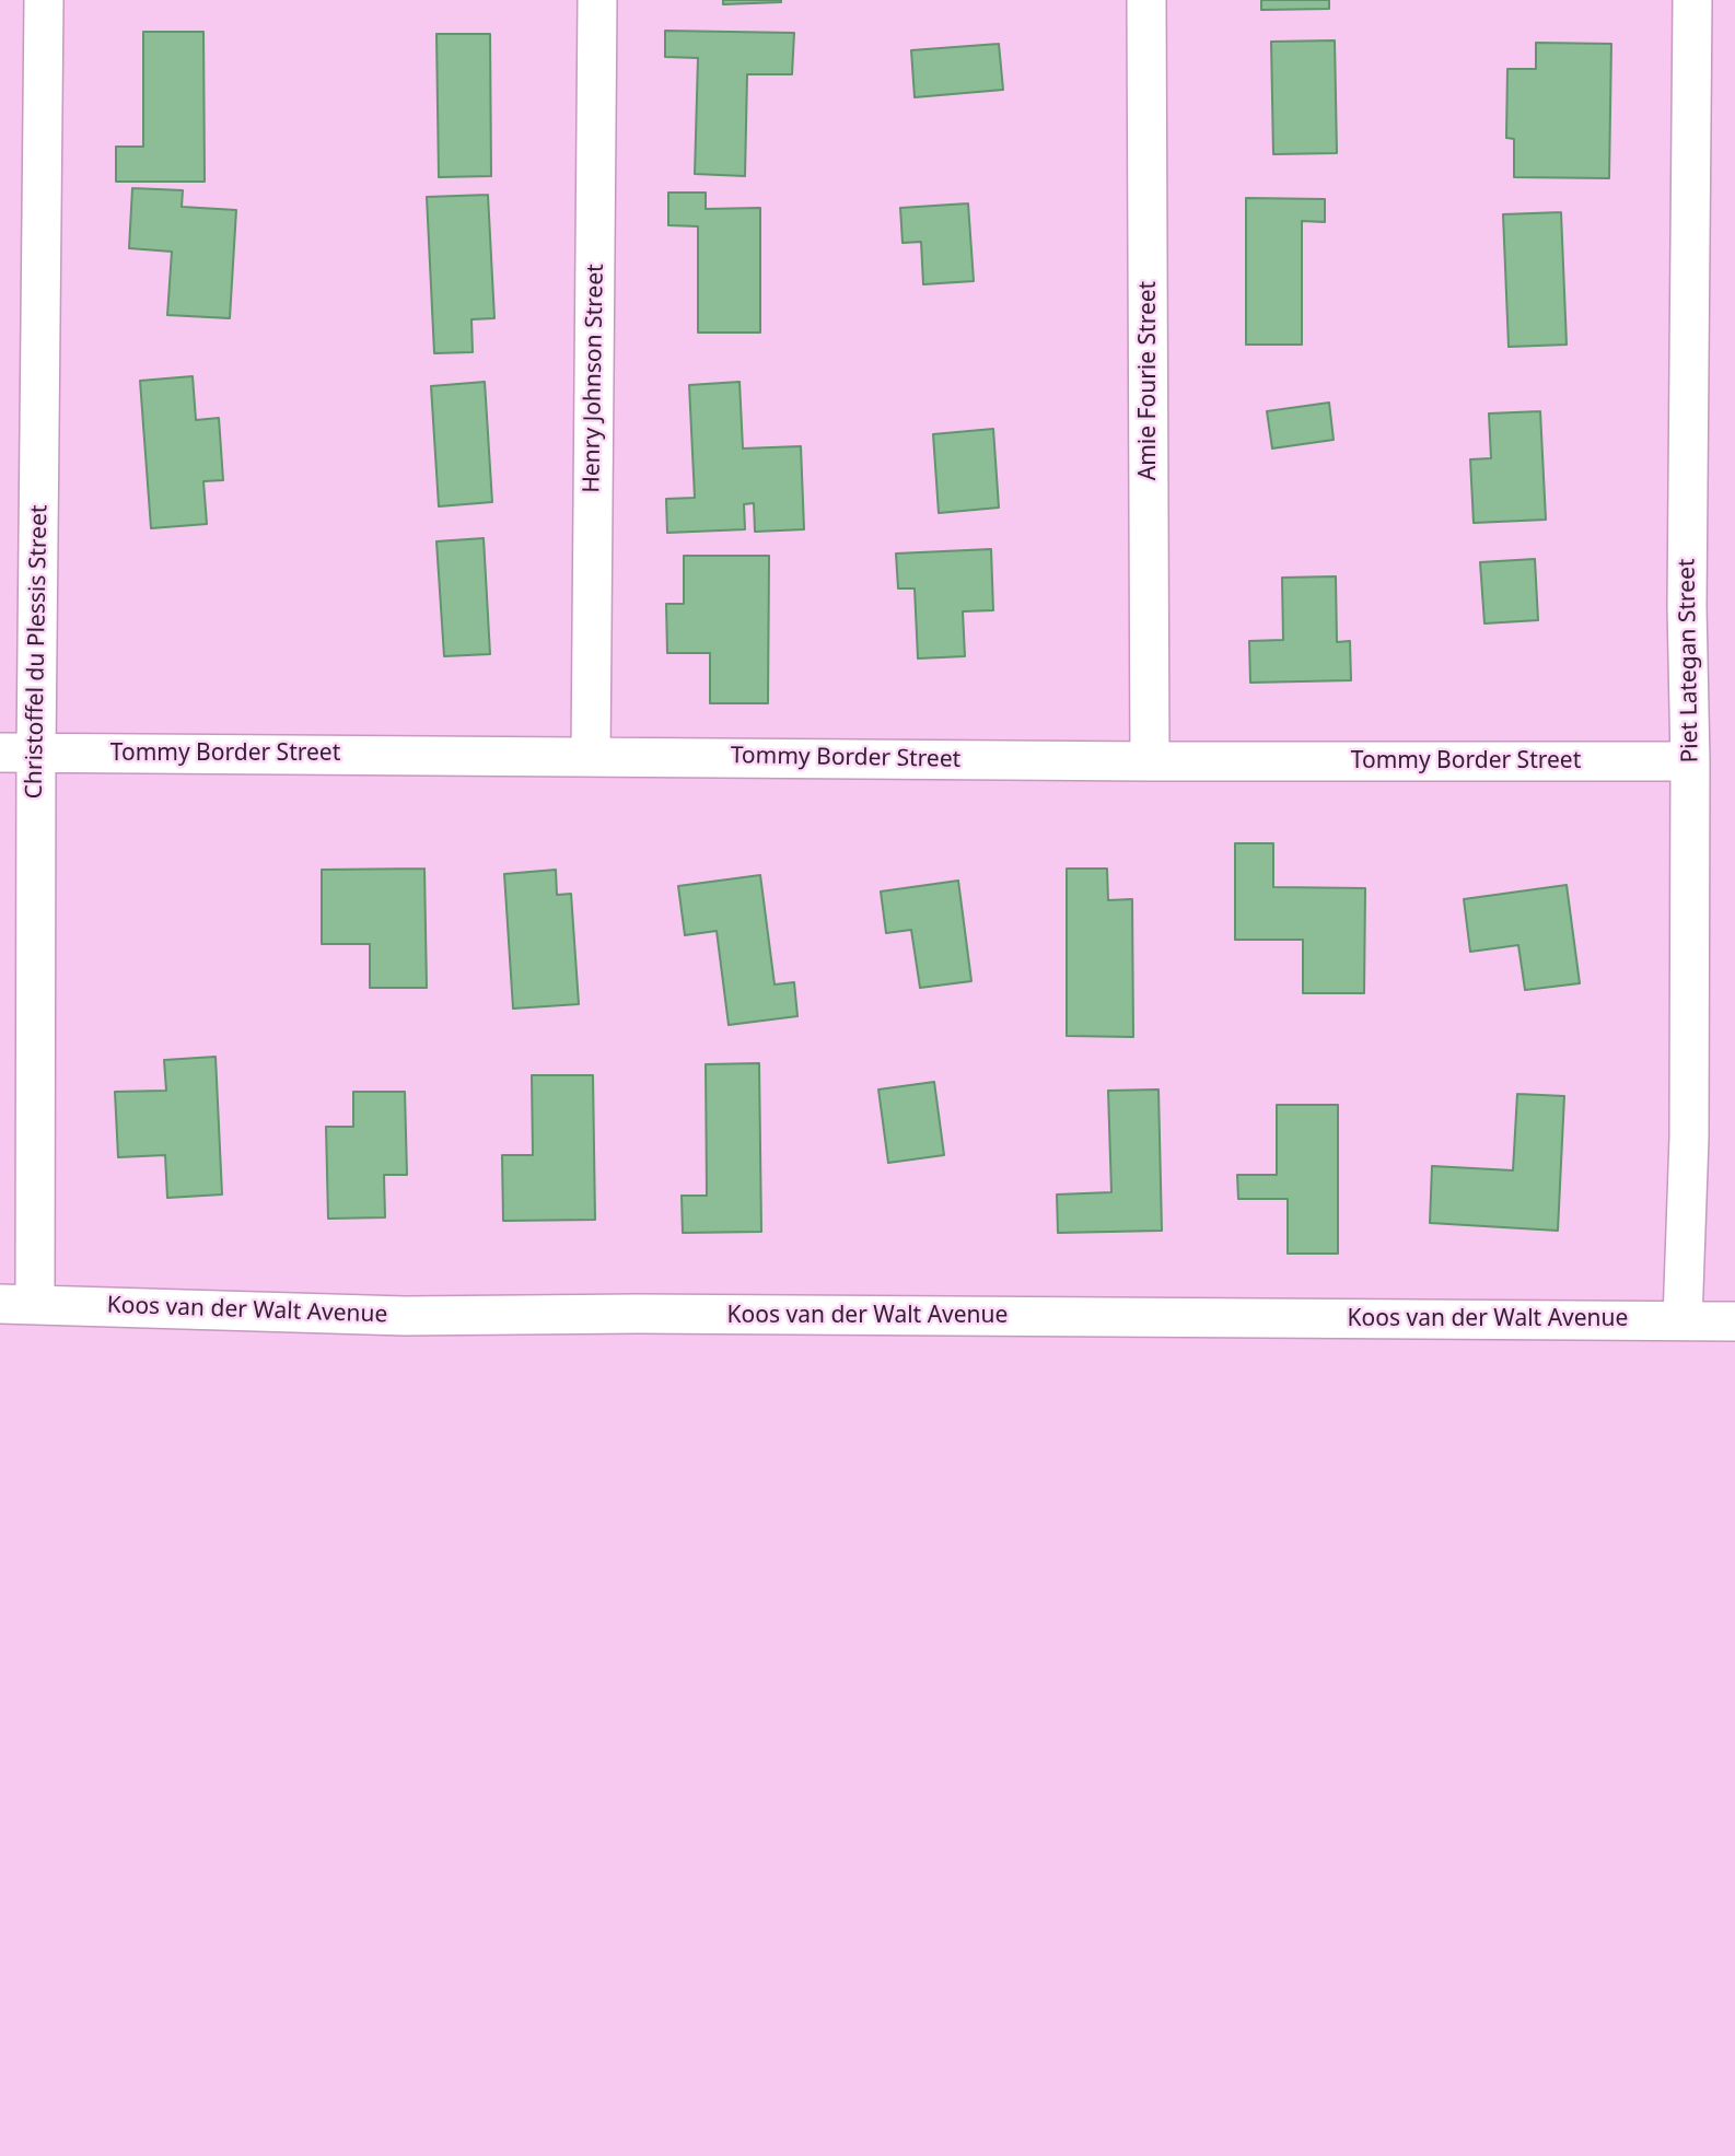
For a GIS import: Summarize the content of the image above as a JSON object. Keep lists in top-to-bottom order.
{
  "streets": {
    "street": [
      "Henry Johnson Street",
      "Amie Fourie Street",
      "Christoffel du Plessis Street",
      "Piet Lategan Street",
      "Tommy Border Street",
      "Koos van der Walt Avenue"
    ]
  },
  "crossings": [
    ["Henry Johnson Street", "Tommy Border Street"],
    ["Amie Fourie Street", "Tommy Border Street"],
    ["Christoffel du Plessis Street", "Tommy Border Street"],
    ["Christoffel du Plessis Street", "Koos van der Walt Avenue"],
    ["Piet Lategan Street", "Tommy Border Street"],
    ["Piet Lategan Street", "Koos van der Walt Avenue"]
  ]
}
